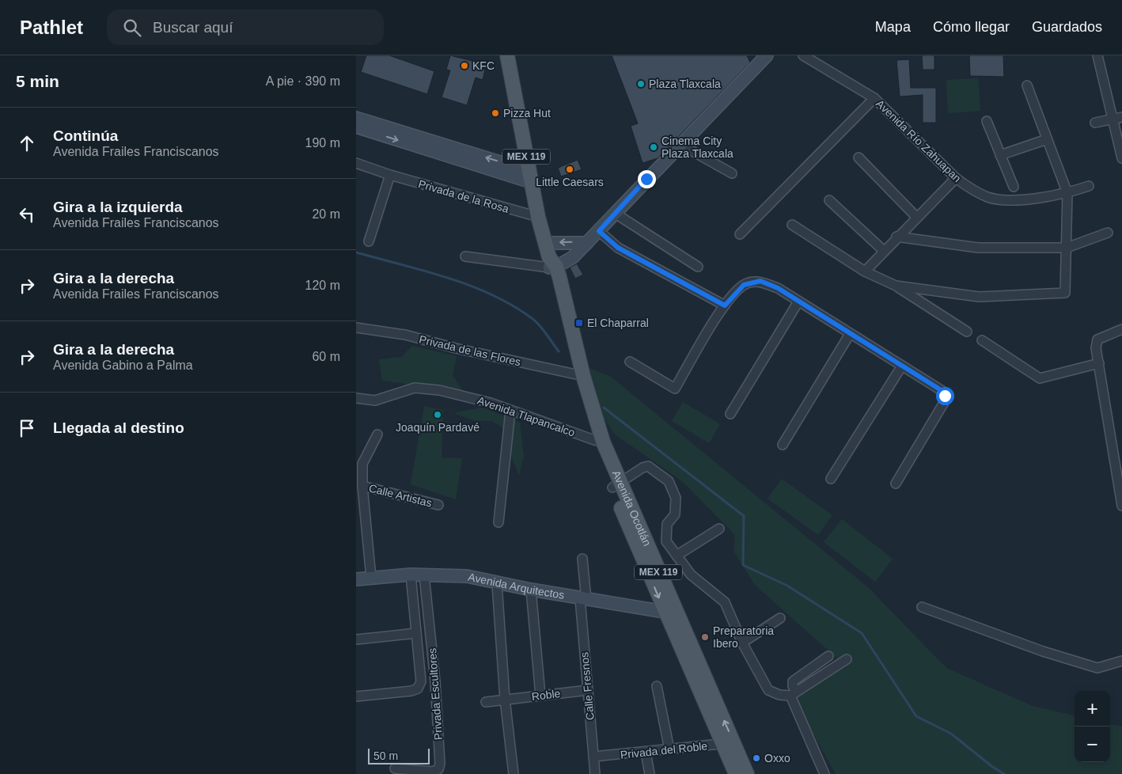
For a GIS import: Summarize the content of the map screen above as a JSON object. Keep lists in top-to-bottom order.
{
  "streets": {
    "main road": ["MEX 119", "Avenida Ocotlán"],
    "street": [
      "Avenida Río Zahuapan",
      "Privada de la Rosa",
      "Privada de las Flores",
      "Avenida Tlapancalco",
      "Calle Artistas",
      "Avenida Arquitectos",
      "Calle Fresnos",
      "Privada Escultores",
      "Roble",
      "Privada del Roble"
    ]
  },
  "crossings": [
    ["Privada de la Rosa", "Avenida Ocotlán"],
    ["Privada de las Flores", "Avenida Ocotlán"],
    ["Avenida Tlapancalco", "Avenida Ocotlán"],
    ["Avenida Ocotlán", "Avenida Arquitectos"],
    ["Avenida Ocotlán", "Privada del Roble"],
    ["Avenida Arquitectos", "Calle Fresnos"],
    ["Avenida Arquitectos", "Privada Escultores"],
    ["Calle Fresnos", "Roble"],
    ["Calle Fresnos", "Privada del Roble"]
  ],
  "places": {
    "other": [
      "KFC",
      "Plaza Tlaxcala",
      "Pizza Hut",
      "Cinema City Plaza Tlaxcala",
      "Little Caesars",
      "Joaquín Pardavé",
      "Preparatoria Ibero",
      "Oxxo"
    ],
    "transit": ["El Chaparral"]
  },
  "scale_bar": "50 m",
  "page": {
    "header": "Pathlet",
    "search": "Buscar aquí",
    "nav": ["Mapa", "Cómo llegar", "Guardados"],
    "heading": ["5 min", "A pie · 390 m"],
    "list": [
      ["Continúa", "Avenida Frailes Franciscanos", "190 m"],
      ["Gira a la izquierda", "Avenida Frailes Franciscanos", "20 m"],
      ["Gira a la derecha", "Avenida Frailes Franciscanos", "120 m"],
      ["Gira a la derecha", "Avenida Gabino a Palma", "60 m"],
      "Llegada al destino"
    ],
    "map_buttons": ["+", "−"],
    "scale": "50 m"
  }
}
